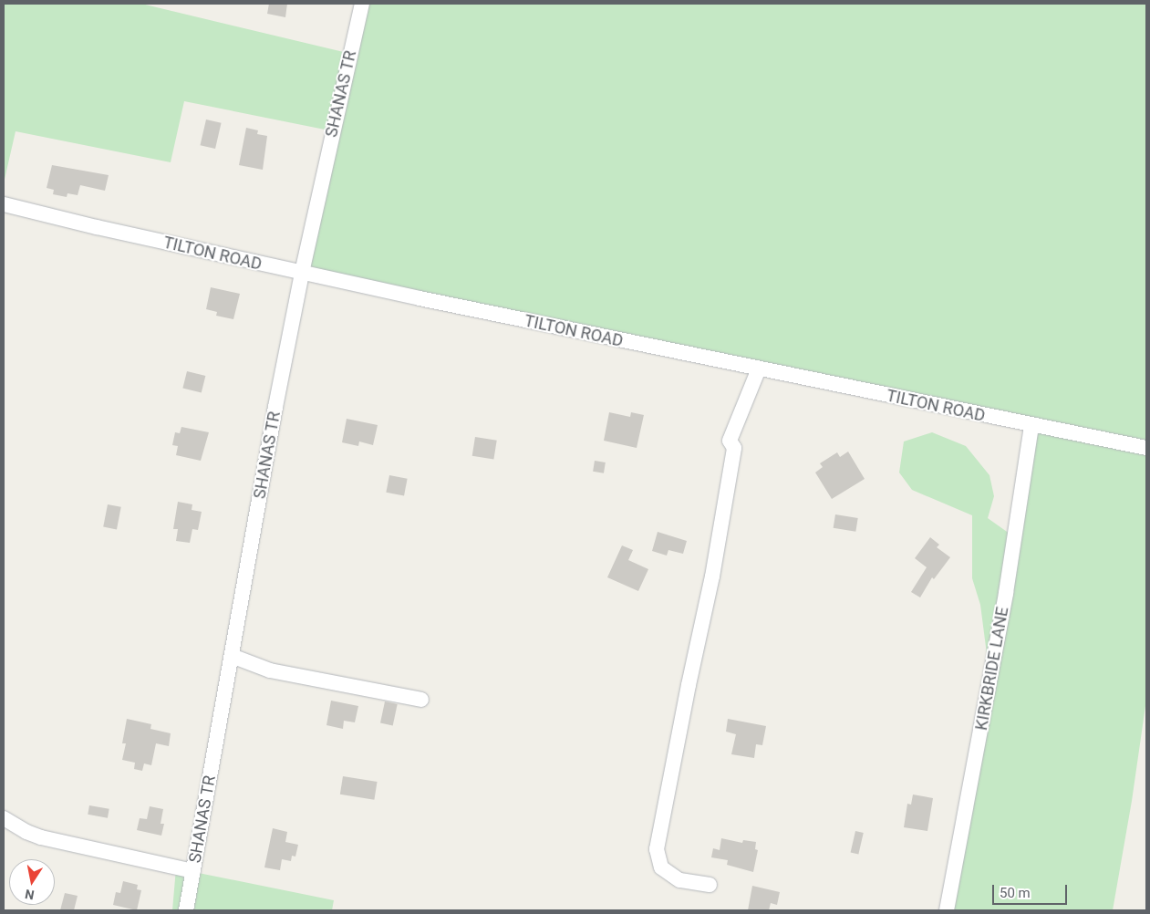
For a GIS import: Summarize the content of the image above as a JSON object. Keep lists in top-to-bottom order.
{
  "streets": {
    "street": ["SHANAS TR", "TILTON ROAD", "KIRKBRIDE LANE"]
  },
  "crossings": [
    ["SHANAS TR", "TILTON ROAD"],
    ["TILTON ROAD", "KIRKBRIDE LANE"]
  ],
  "scale_bar": "50 m",
  "north": "bottom"
}
